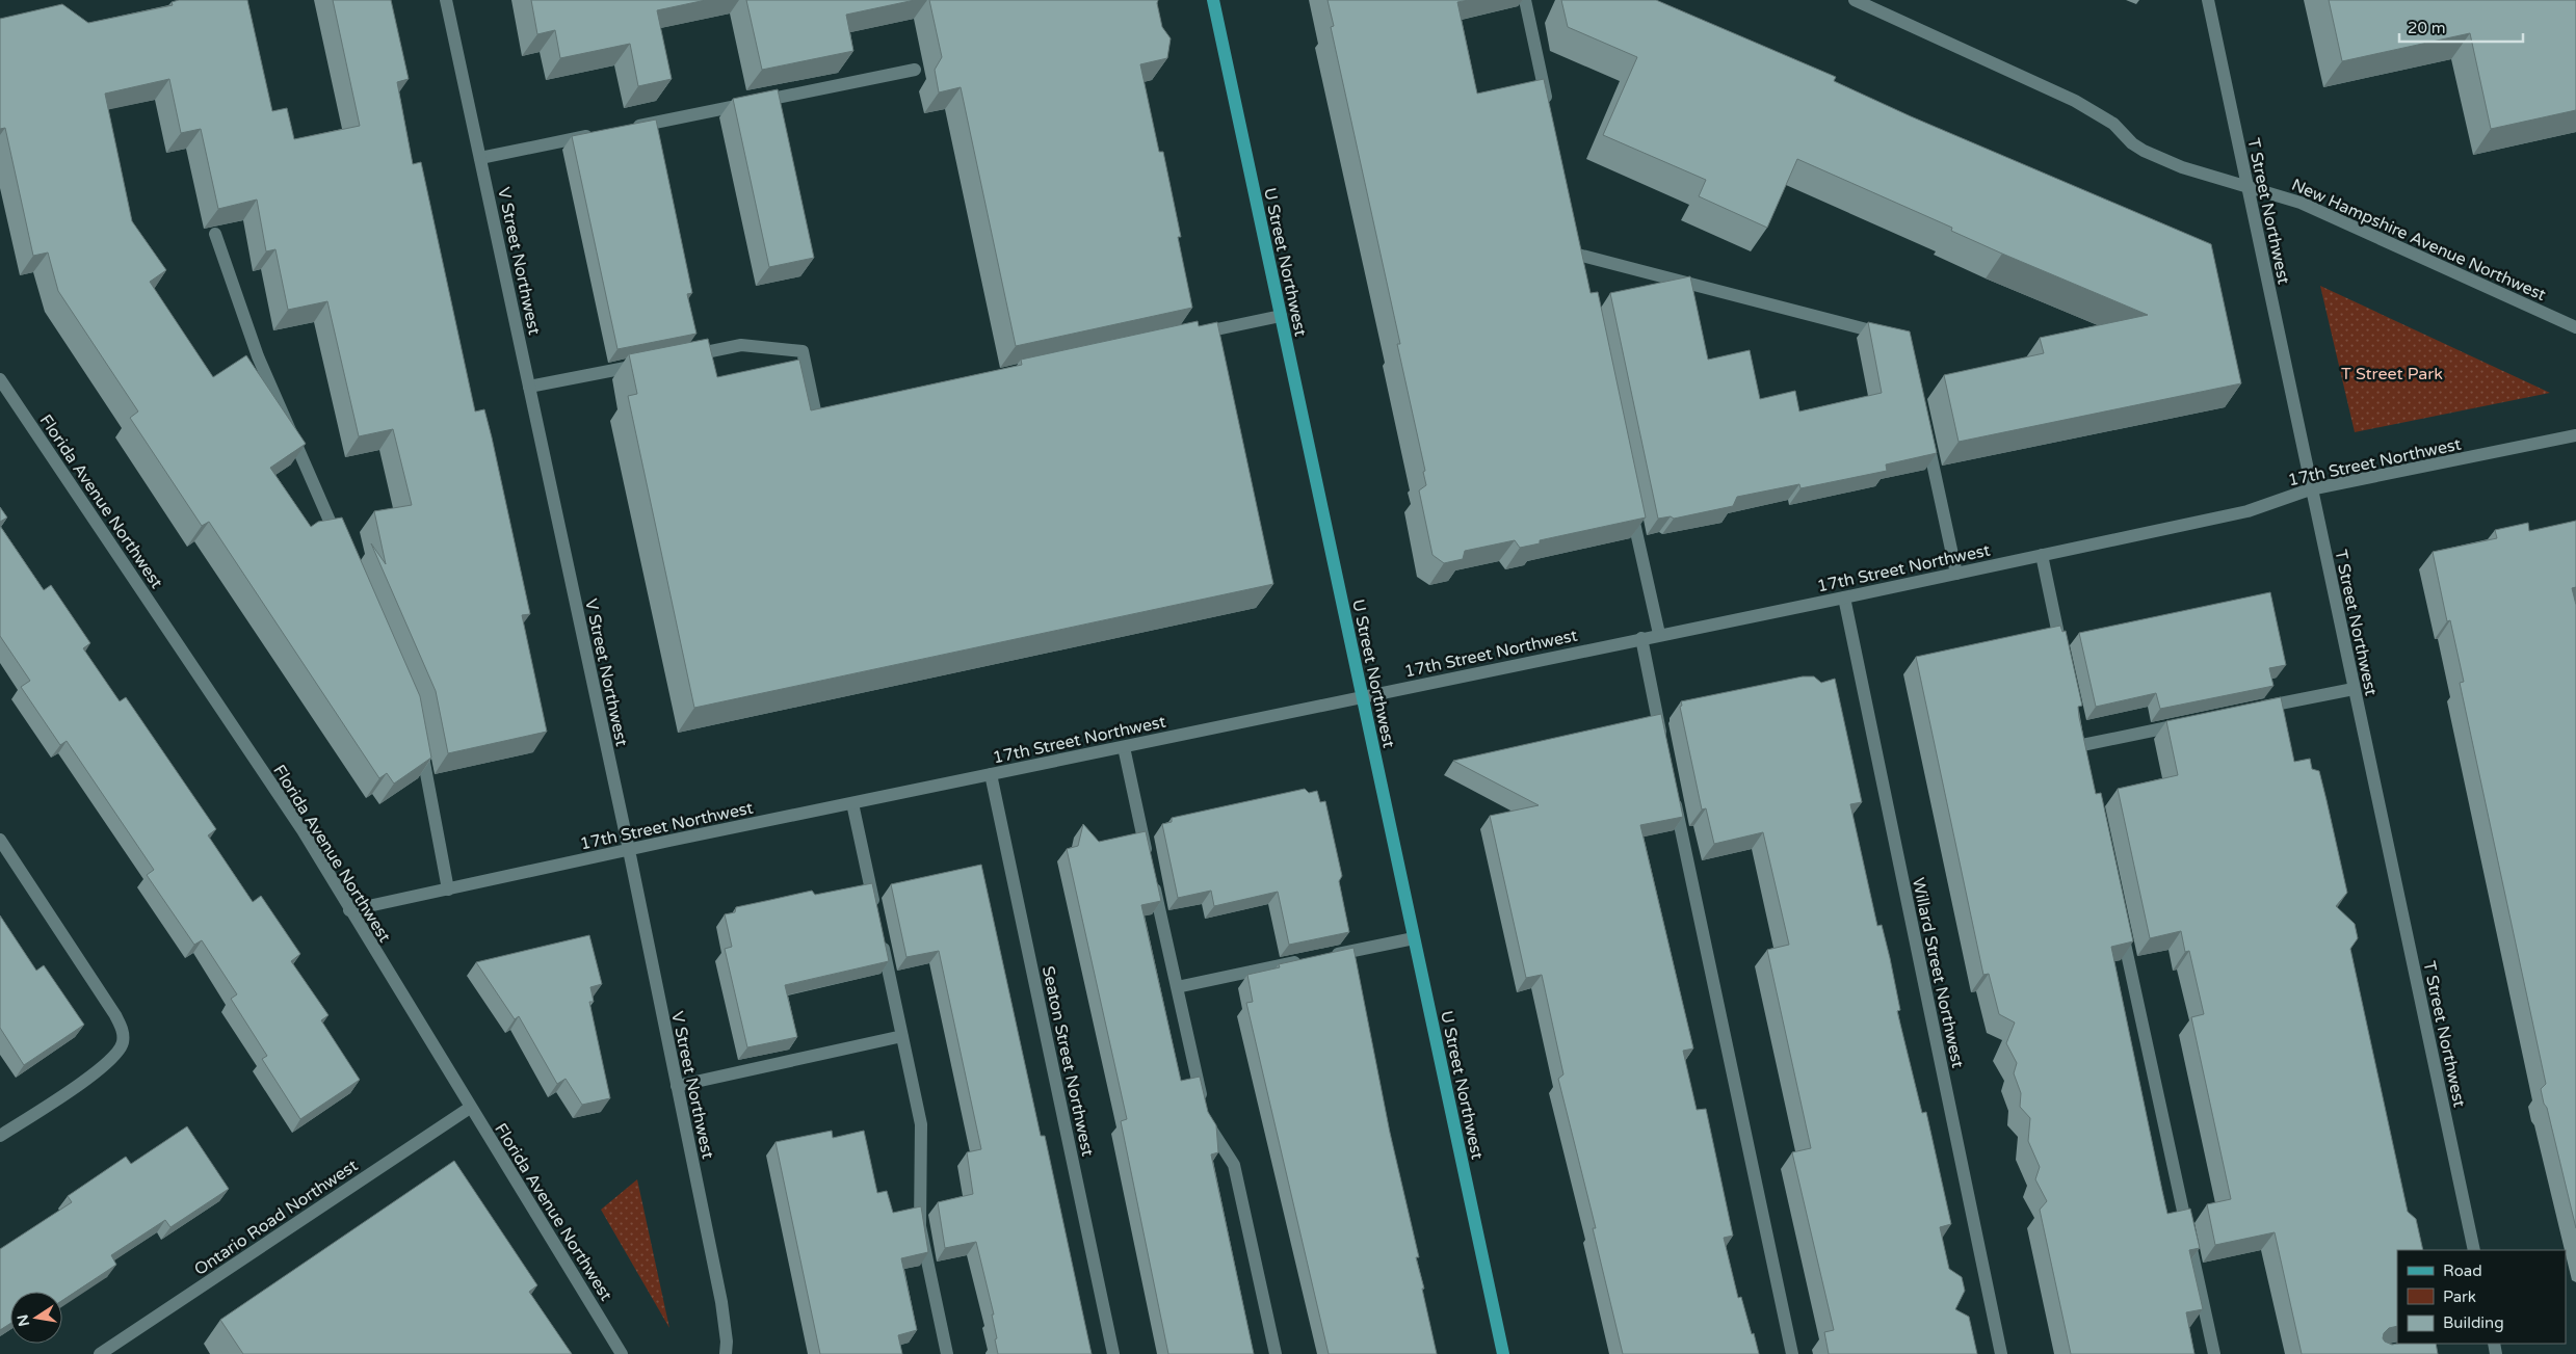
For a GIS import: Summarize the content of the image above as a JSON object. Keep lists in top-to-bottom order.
{
  "streets": {
    "main road": ["U Street Northwest"],
    "street": [
      "T Street Northwest",
      "New Hampshire Avenue Northwest",
      "V Street Northwest",
      "17th Street Northwest",
      "Florida Avenue Northwest",
      "Willard Street Northwest",
      "Seaton Street Northwest",
      "Ontario Road Northwest"
    ]
  },
  "crossings": [
    ["T Street Northwest", "New Hampshire Avenue Northwest"],
    ["T Street Northwest", "17th Street Northwest"],
    ["V Street Northwest", "17th Street Northwest"],
    ["U Street Northwest", "17th Street Northwest"],
    ["17th Street Northwest", "Florida Avenue Northwest"],
    ["17th Street Northwest", "Willard Street Northwest"],
    ["17th Street Northwest", "Seaton Street Northwest"],
    ["Florida Avenue Northwest", "Ontario Road Northwest"]
  ],
  "parks": ["T Street Park"],
  "legend": ["Road", "Park", "Building"],
  "scale_bar": "20 m",
  "north": "left"
}
